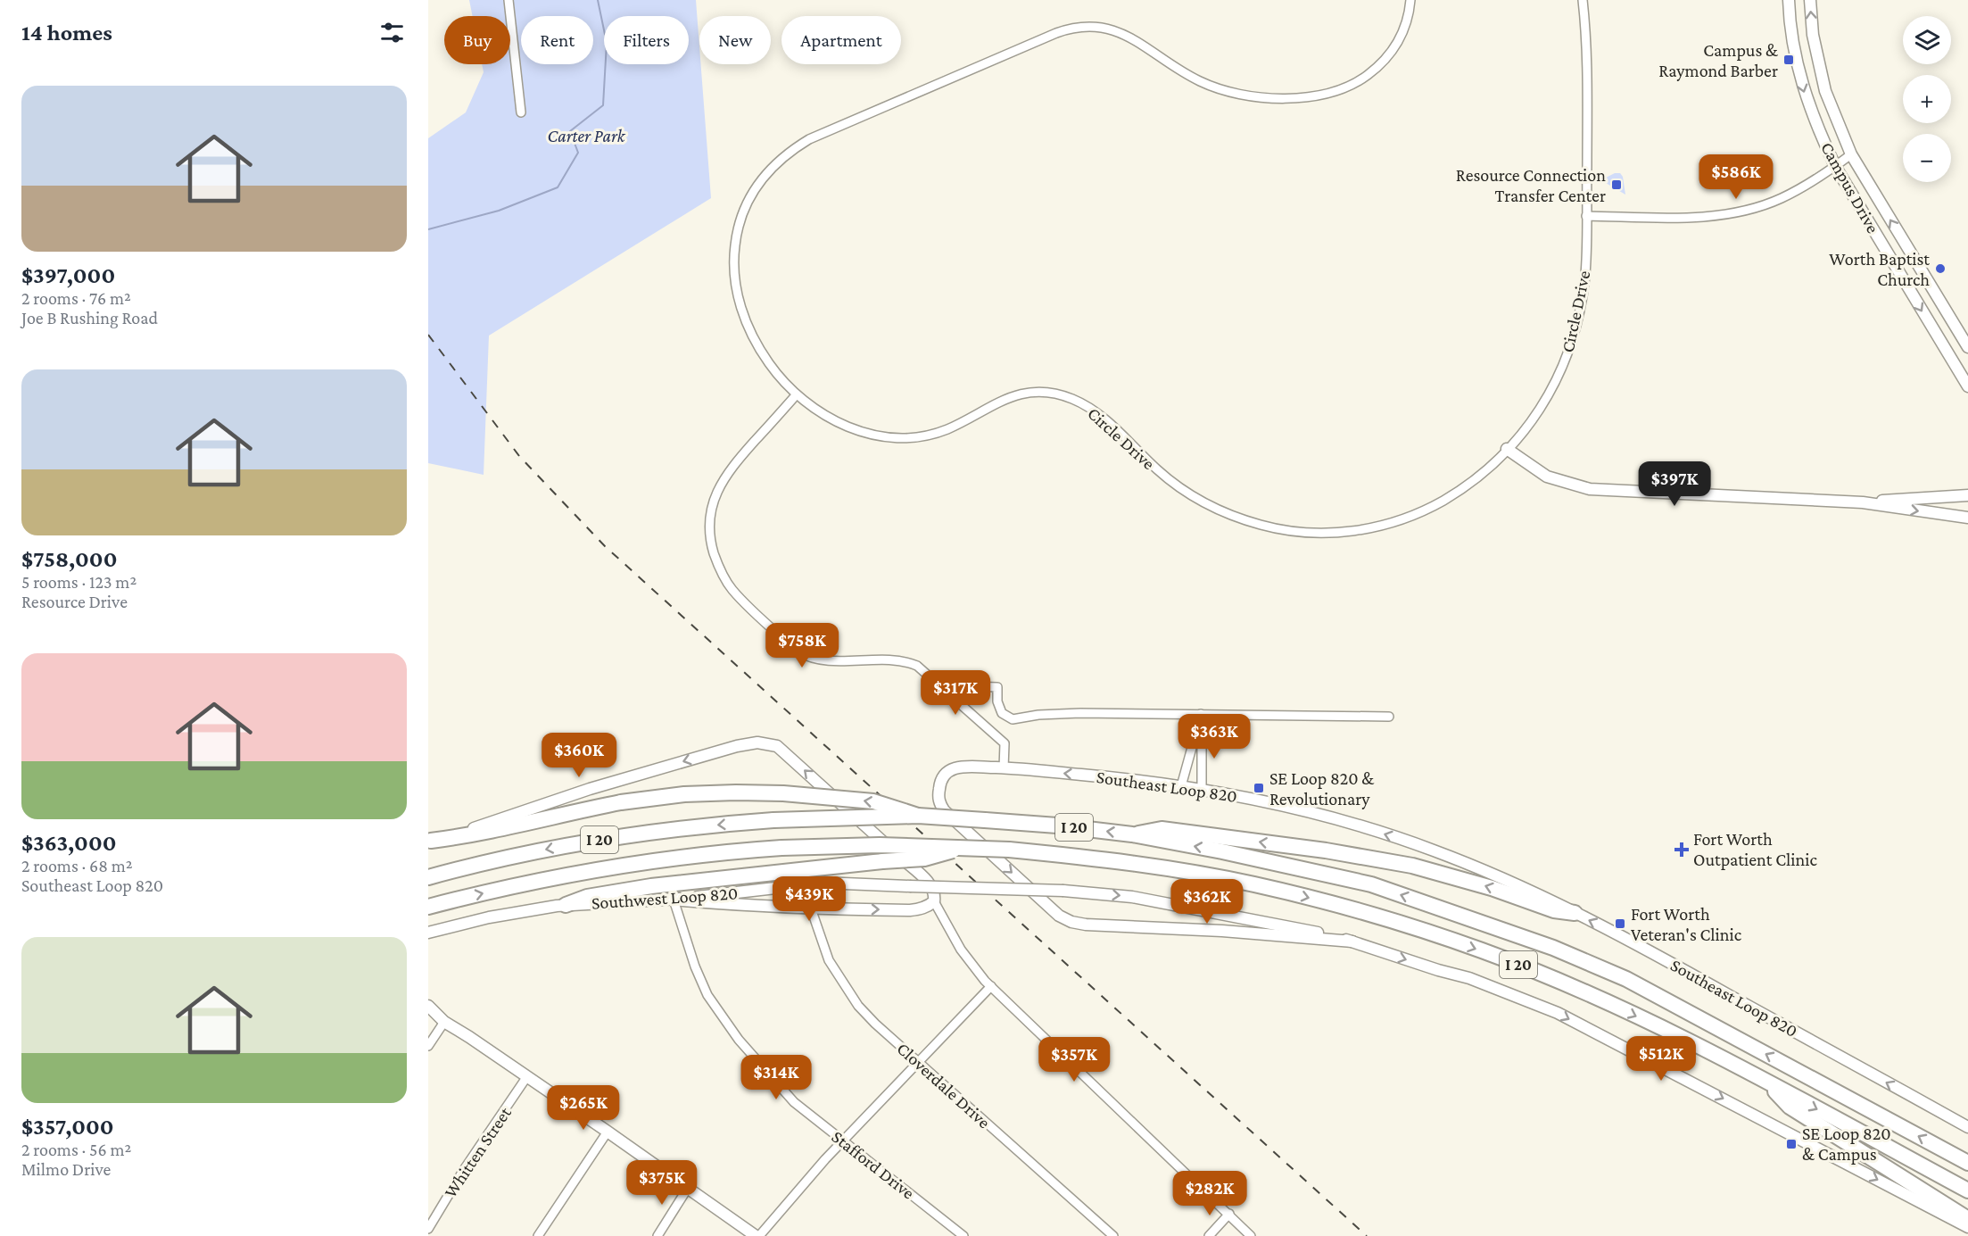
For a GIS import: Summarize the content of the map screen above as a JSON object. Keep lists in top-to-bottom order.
{
  "streets": {
    "highway": ["I 20"],
    "main road": ["Campus Drive", "Southeast Loop 820", "Southwest Loop 820"],
    "street": [
      "Circle Drive",
      "Cloverdale Drive",
      "Whitten Street",
      "Stafford Drive"
    ]
  },
  "crossings": [
    ["Southeast Loop 820", "Southwest Loop 820"],
    ["Southwest Loop 820", "Stafford Drive"]
  ],
  "parks": ["Carter Park"],
  "places": {
    "transit": [
      "Campus & Raymond Barber",
      "Resource Connection Transfer Center",
      "SE Loop 820 & Revolutionary",
      "Fort Worth Veteran's Clinic",
      "SE Loop 820 & Campus"
    ],
    "other": ["Worth Baptist Church"],
    "health": ["Fort Worth Outpatient Clinic"]
  },
  "page": {
    "heading": "14 homes",
    "map_buttons": ["+", "−"],
    "chip": [
      "Buy",
      "Rent",
      "Filters",
      "New",
      "Apartment"
    ],
    "list": [
      {
        "name": "$397,000",
        "note": "2 rooms · 76 m² · Joe B Rushing Road"
      },
      {
        "name": "$758,000",
        "note": "5 rooms · 123 m² · Resource Drive"
      },
      {
        "name": "$363,000",
        "note": "2 rooms · 68 m² · Southeast Loop 820"
      },
      {
        "name": "$357,000",
        "note": "2 rooms · 56 m² · Milmo Drive"
      }
    ],
    "price": [
      "$586K",
      "$397K",
      "$758K",
      "$317K",
      "$363K",
      "$360K",
      "$439K",
      "$362K",
      "$512K",
      "$357K",
      "$314K",
      "$265K",
      "$375K",
      "$282K"
    ]
  }
}
